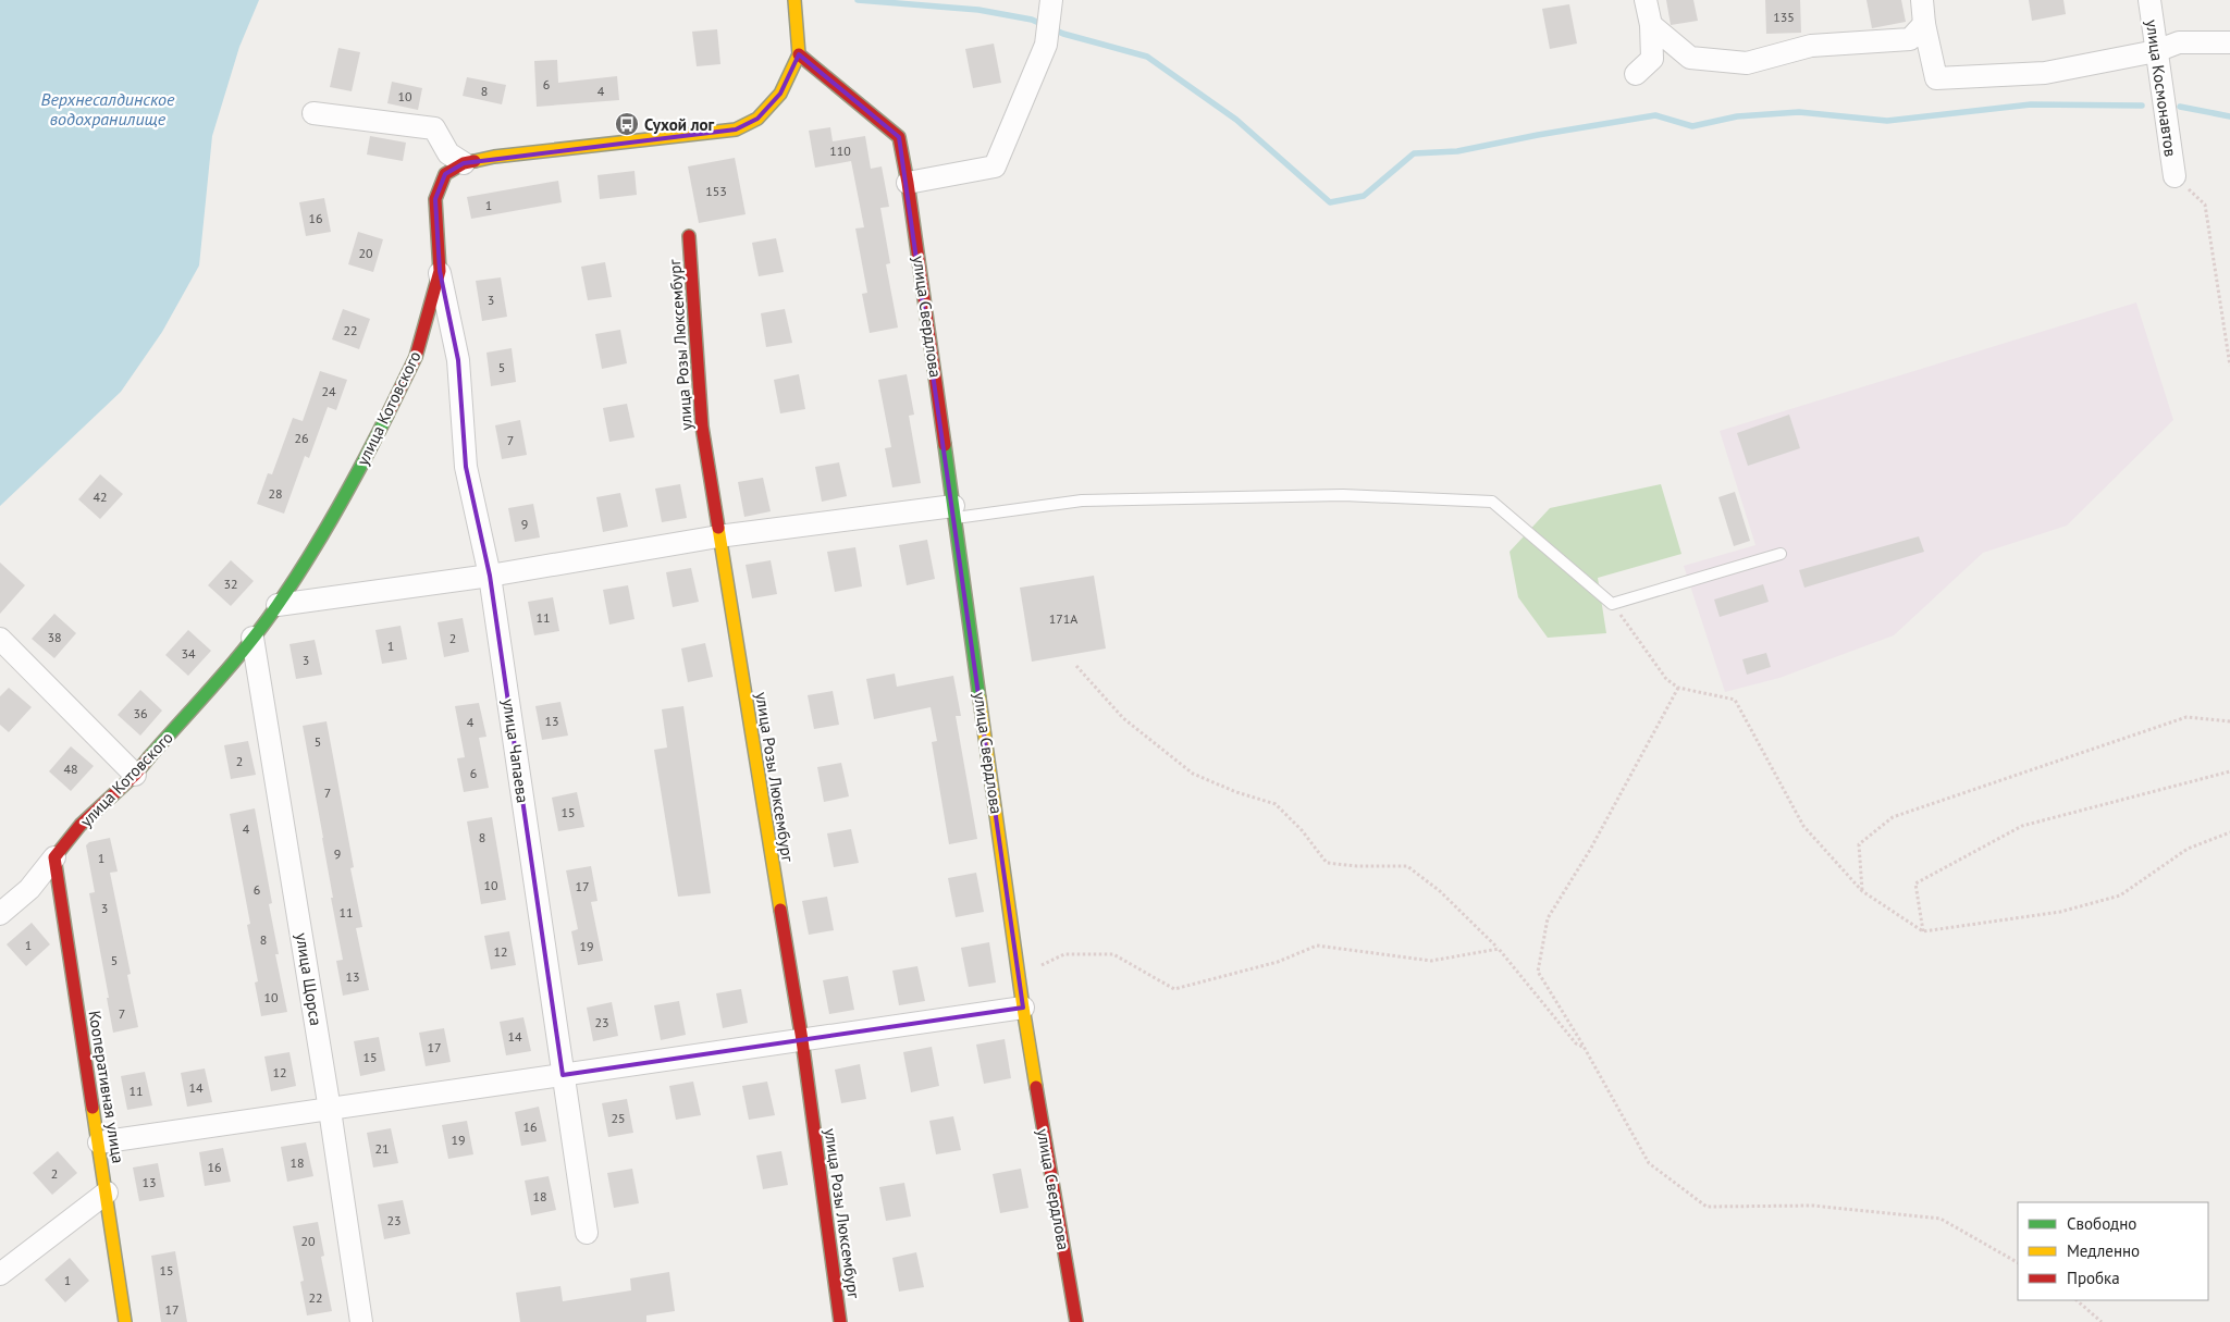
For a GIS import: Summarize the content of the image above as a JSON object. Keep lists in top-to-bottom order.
{
  "streets": {
    "street": [
      "улица Космонавтов",
      "улица Свердлова",
      "улица Розы Люксембург",
      "улица Котовского",
      "улица Чапаева",
      "улица Щорса",
      "Кооперативная улица"
    ]
  },
  "crossings": [
    ["улица Свердлова", "улица Котовского"],
    ["улица Котовского", "улица Чапаева"],
    ["улица Котовского", "улица Щорса"],
    ["улица Котовского", "Кооперативная улица"]
  ],
  "water": ["Верхнесалдинское водохранилище"],
  "places": {
    "bus stop": ["Сухой лог"]
  },
  "house_numbers": [
    "135",
    "6",
    "8",
    "4",
    "10",
    "110",
    "153",
    "1",
    "16",
    "20",
    "3",
    "22",
    "5",
    "24",
    "26",
    "7",
    "28",
    "42",
    "9",
    "32",
    "11",
    "171А",
    "38",
    "2",
    "1",
    "34",
    "3",
    "36",
    "13",
    "4",
    "5",
    "2",
    "48",
    "6",
    "7",
    "15",
    "4",
    "8",
    "9",
    "1",
    "10",
    "17",
    "6",
    "3",
    "11",
    "8",
    "1",
    "19",
    "12",
    "5",
    "13",
    "10",
    "7",
    "23",
    "14",
    "17",
    "15",
    "12",
    "14",
    "11",
    "25",
    "16",
    "19",
    "21",
    "18",
    "16",
    "2",
    "13",
    "18",
    "23",
    "20",
    "15",
    "1",
    "22",
    "17"
  ],
  "legend": ["Свободно", "Медленно", "Пробка"]
}
